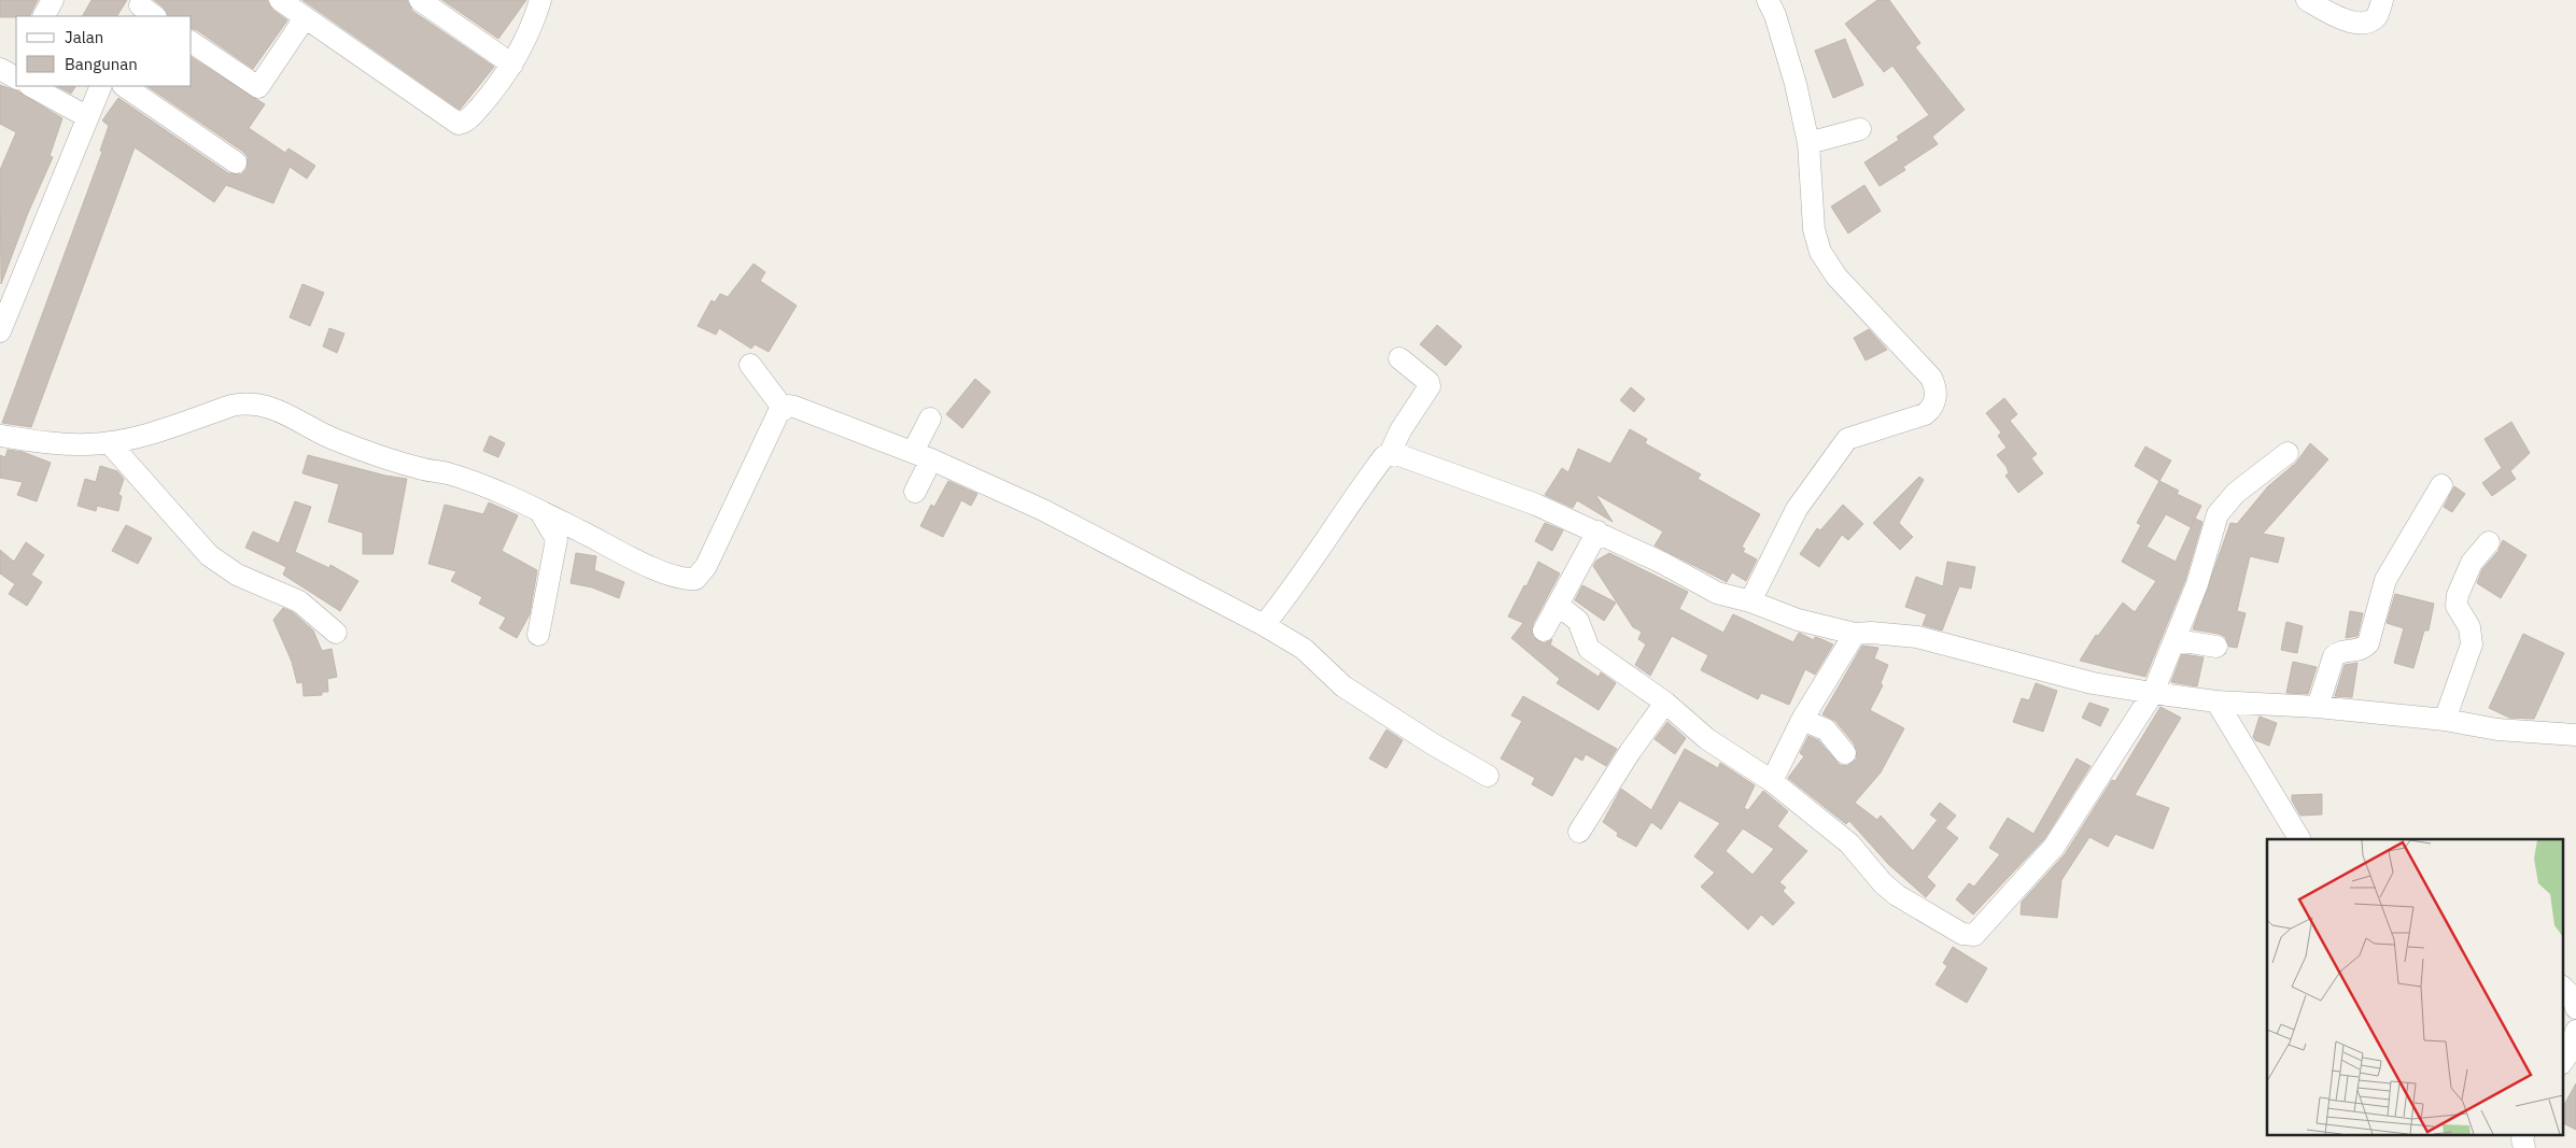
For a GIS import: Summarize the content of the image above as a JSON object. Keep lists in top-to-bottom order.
{
  "legend": ["Jalan", "Bangunan"]
}
